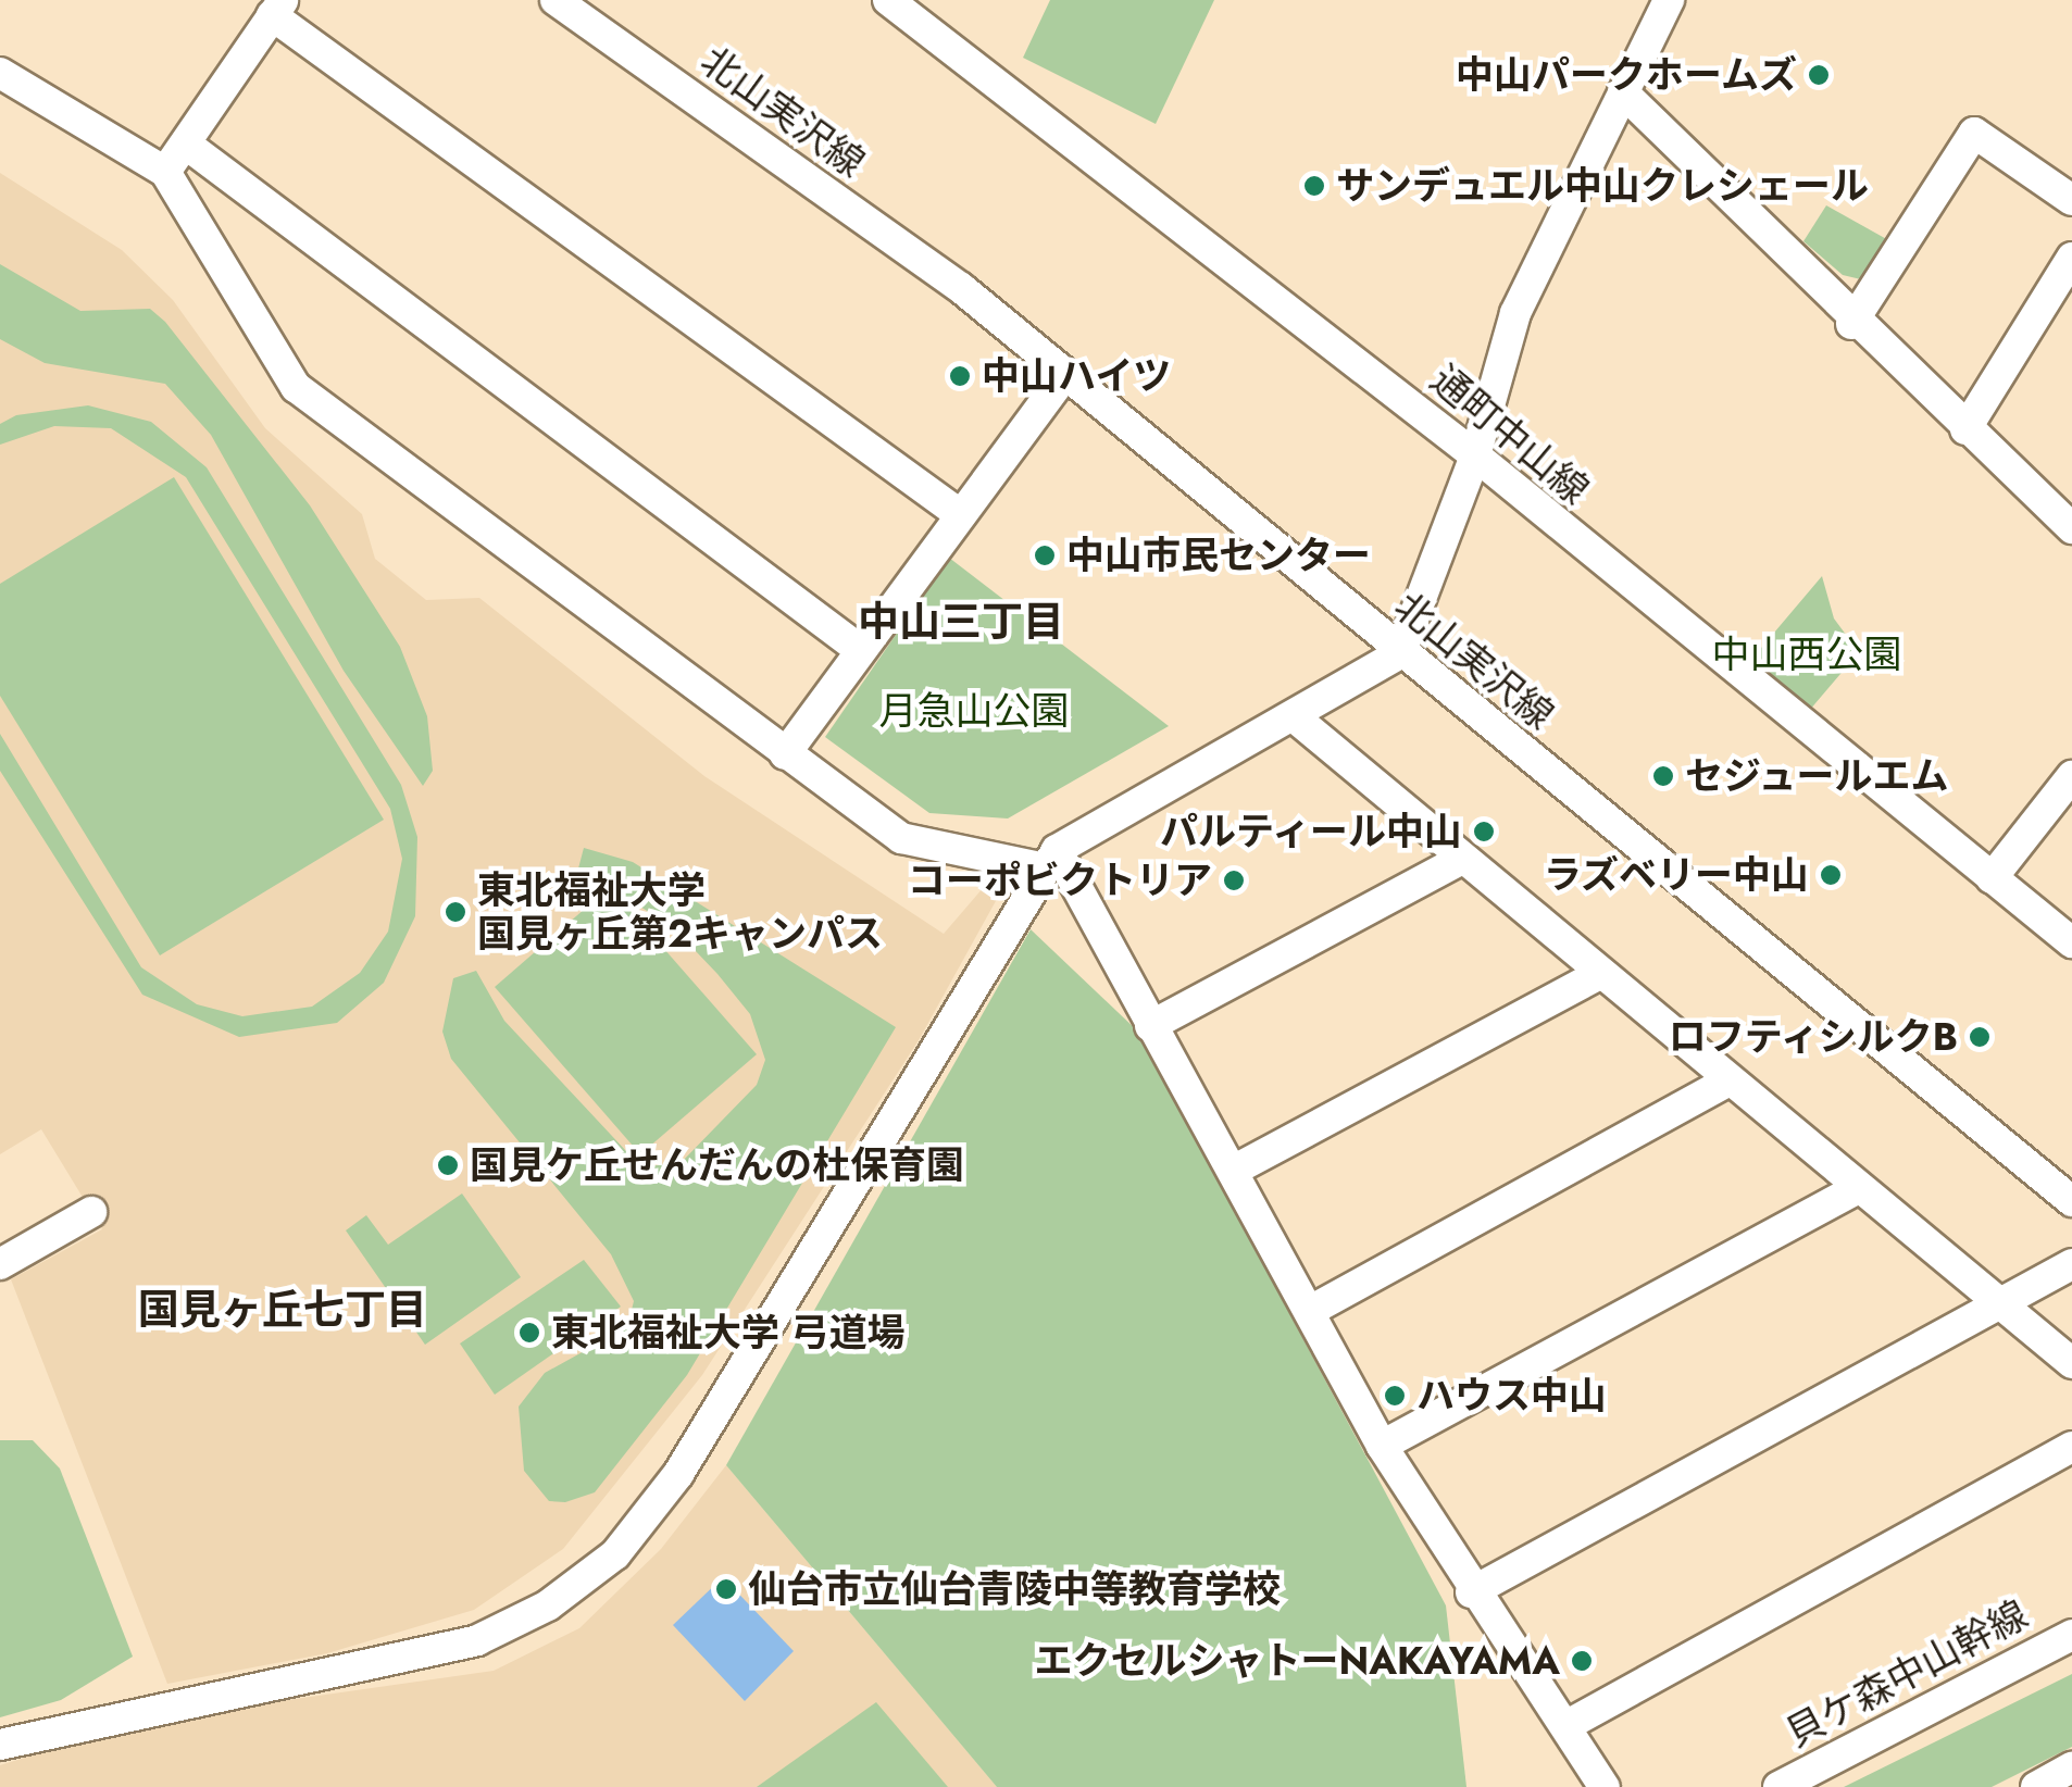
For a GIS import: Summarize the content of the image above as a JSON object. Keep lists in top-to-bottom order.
{
  "streets": {
    "street": ["北山実沢線", "通町中山線", "貝ケ森中山幹線"]
  },
  "districts": ["中山三丁目", "国見ヶ丘七丁目"],
  "parks": ["中山西公園", "月急山公園"],
  "places": [
    "中山パークホームズ",
    "サンデュエル中山クレシェール",
    "中山ハイツ",
    "中山市民センター",
    "セジュールエム",
    "パルティール中山",
    "ラズベリー中山",
    "コーポビクトリア",
    "東北福祉大学 国見ヶ丘第2キャンパス",
    "ロフティシルクB",
    "国見ケ丘せんだんの杜保育園",
    "東北福祉大学 弓道場",
    "ハウス中山",
    "仙台市立仙台青陵中等教育学校",
    "エクセルシャトーNAKAYAMA"
  ]
}
